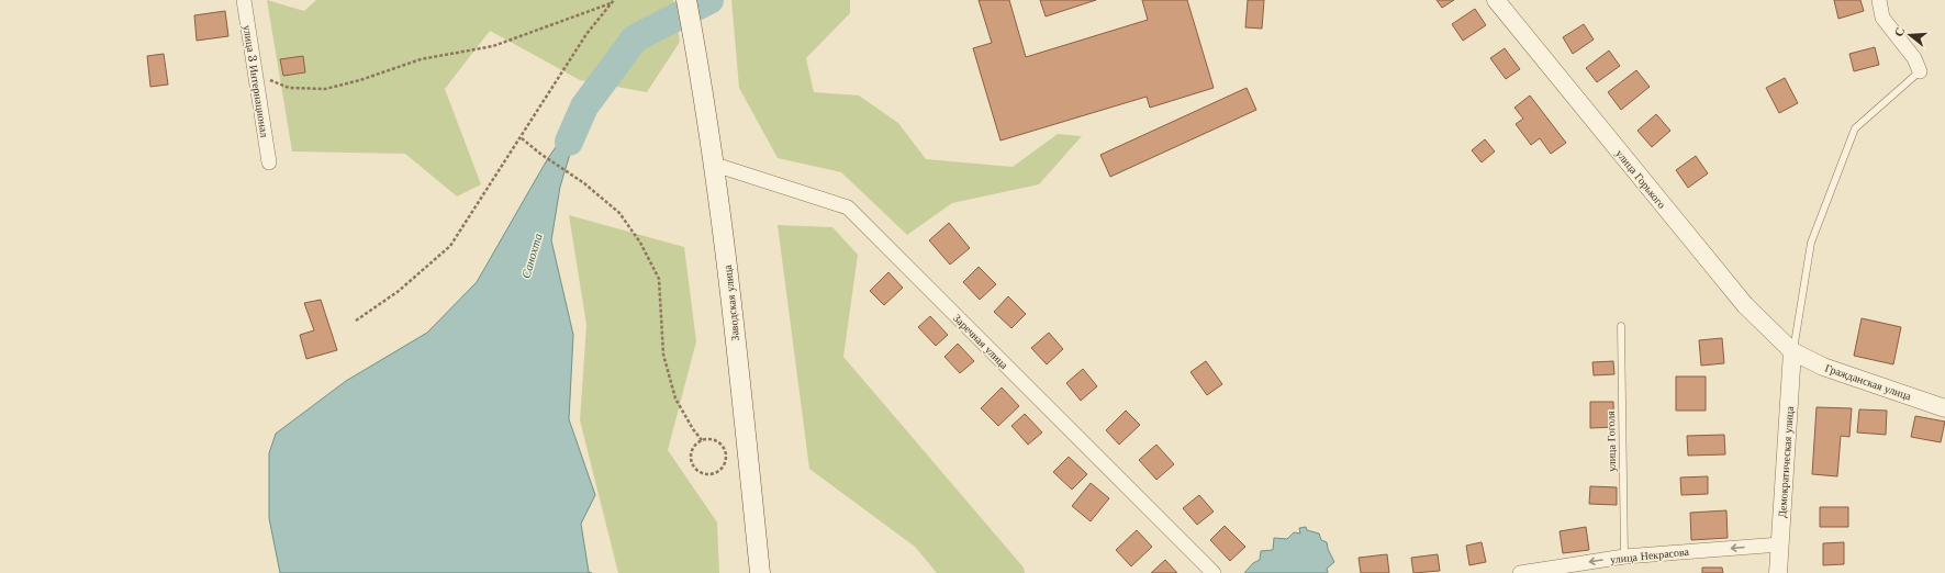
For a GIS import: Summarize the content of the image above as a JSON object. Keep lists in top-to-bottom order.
{
  "streets": {
    "main road": ["Заводская улица"],
    "street": [
      "улица 3 Интернационал",
      "улица Горького",
      "Заречная улица",
      "Гражданская улица",
      "Демократическая улица",
      "улица Некрасова"
    ],
    "lane": ["улица Гоголя"]
  },
  "crossings": [
    ["улица Горького", "Гражданская улица"],
    ["улица Горького", "Демократическая улица"],
    ["Заводская улица", "Заречная улица"],
    ["Гражданская улица", "Демократическая улица"],
    ["улица Гоголя", "улица Некрасова"],
    ["Демократическая улица", "улица Некрасова"]
  ],
  "one_way": ["улица Некрасова"],
  "water": ["Санохта"],
  "north": "left"
}
